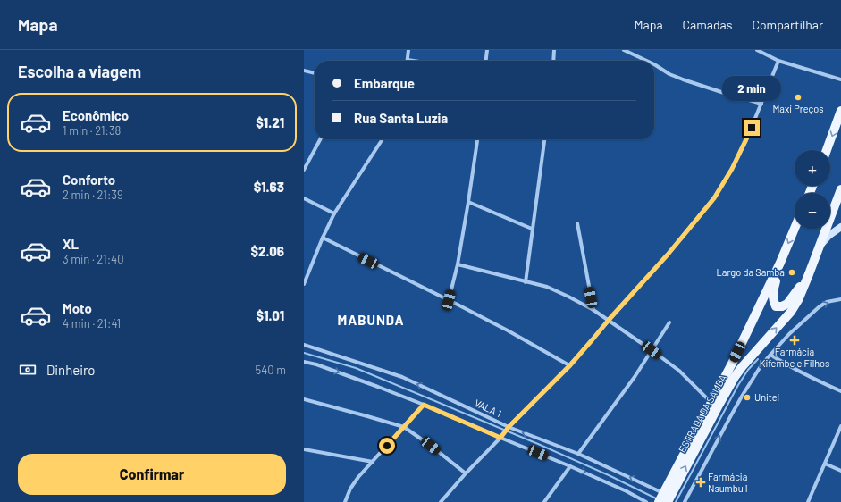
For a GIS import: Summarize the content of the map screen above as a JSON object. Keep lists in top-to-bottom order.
{
  "streets": {
    "main road": ["ESTRADA DA SAMBA"],
    "street": ["VALA 1"]
  },
  "crossings": [
    ["VALA 1", "ESTRADA DA SAMBA"]
  ],
  "districts": ["MABUNDA"],
  "places": {
    "other": ["Maxi Preços", "Largo da Samba", "Unitel"],
    "health": ["Farmácia Kifembe e Filhos", "Farmácia Nsumbu I"]
  },
  "page": {
    "header": "Mapa",
    "nav": ["Mapa", "Camadas", "Compartilhar"],
    "heading": "Escolha a viagem",
    "banner": ["Embarque", "Rua Santa Luzia"],
    "bubble": "2 min",
    "list": [
      {
        "name": "Econômico",
        "note": "1 min · 21:38",
        "value": "$1.21"
      },
      {
        "name": "Conforto",
        "note": "2 min · 21:39",
        "value": "$1.63"
      },
      {
        "name": "XL",
        "note": "3 min · 21:40",
        "value": "$2.06"
      },
      {
        "name": "Moto",
        "note": "4 min · 21:41",
        "value": "$1.01"
      }
    ],
    "map_buttons": ["+", "−"],
    "pay": ["Dinheiro", "540 m"],
    "buttons": "Confirmar"
  }
}
